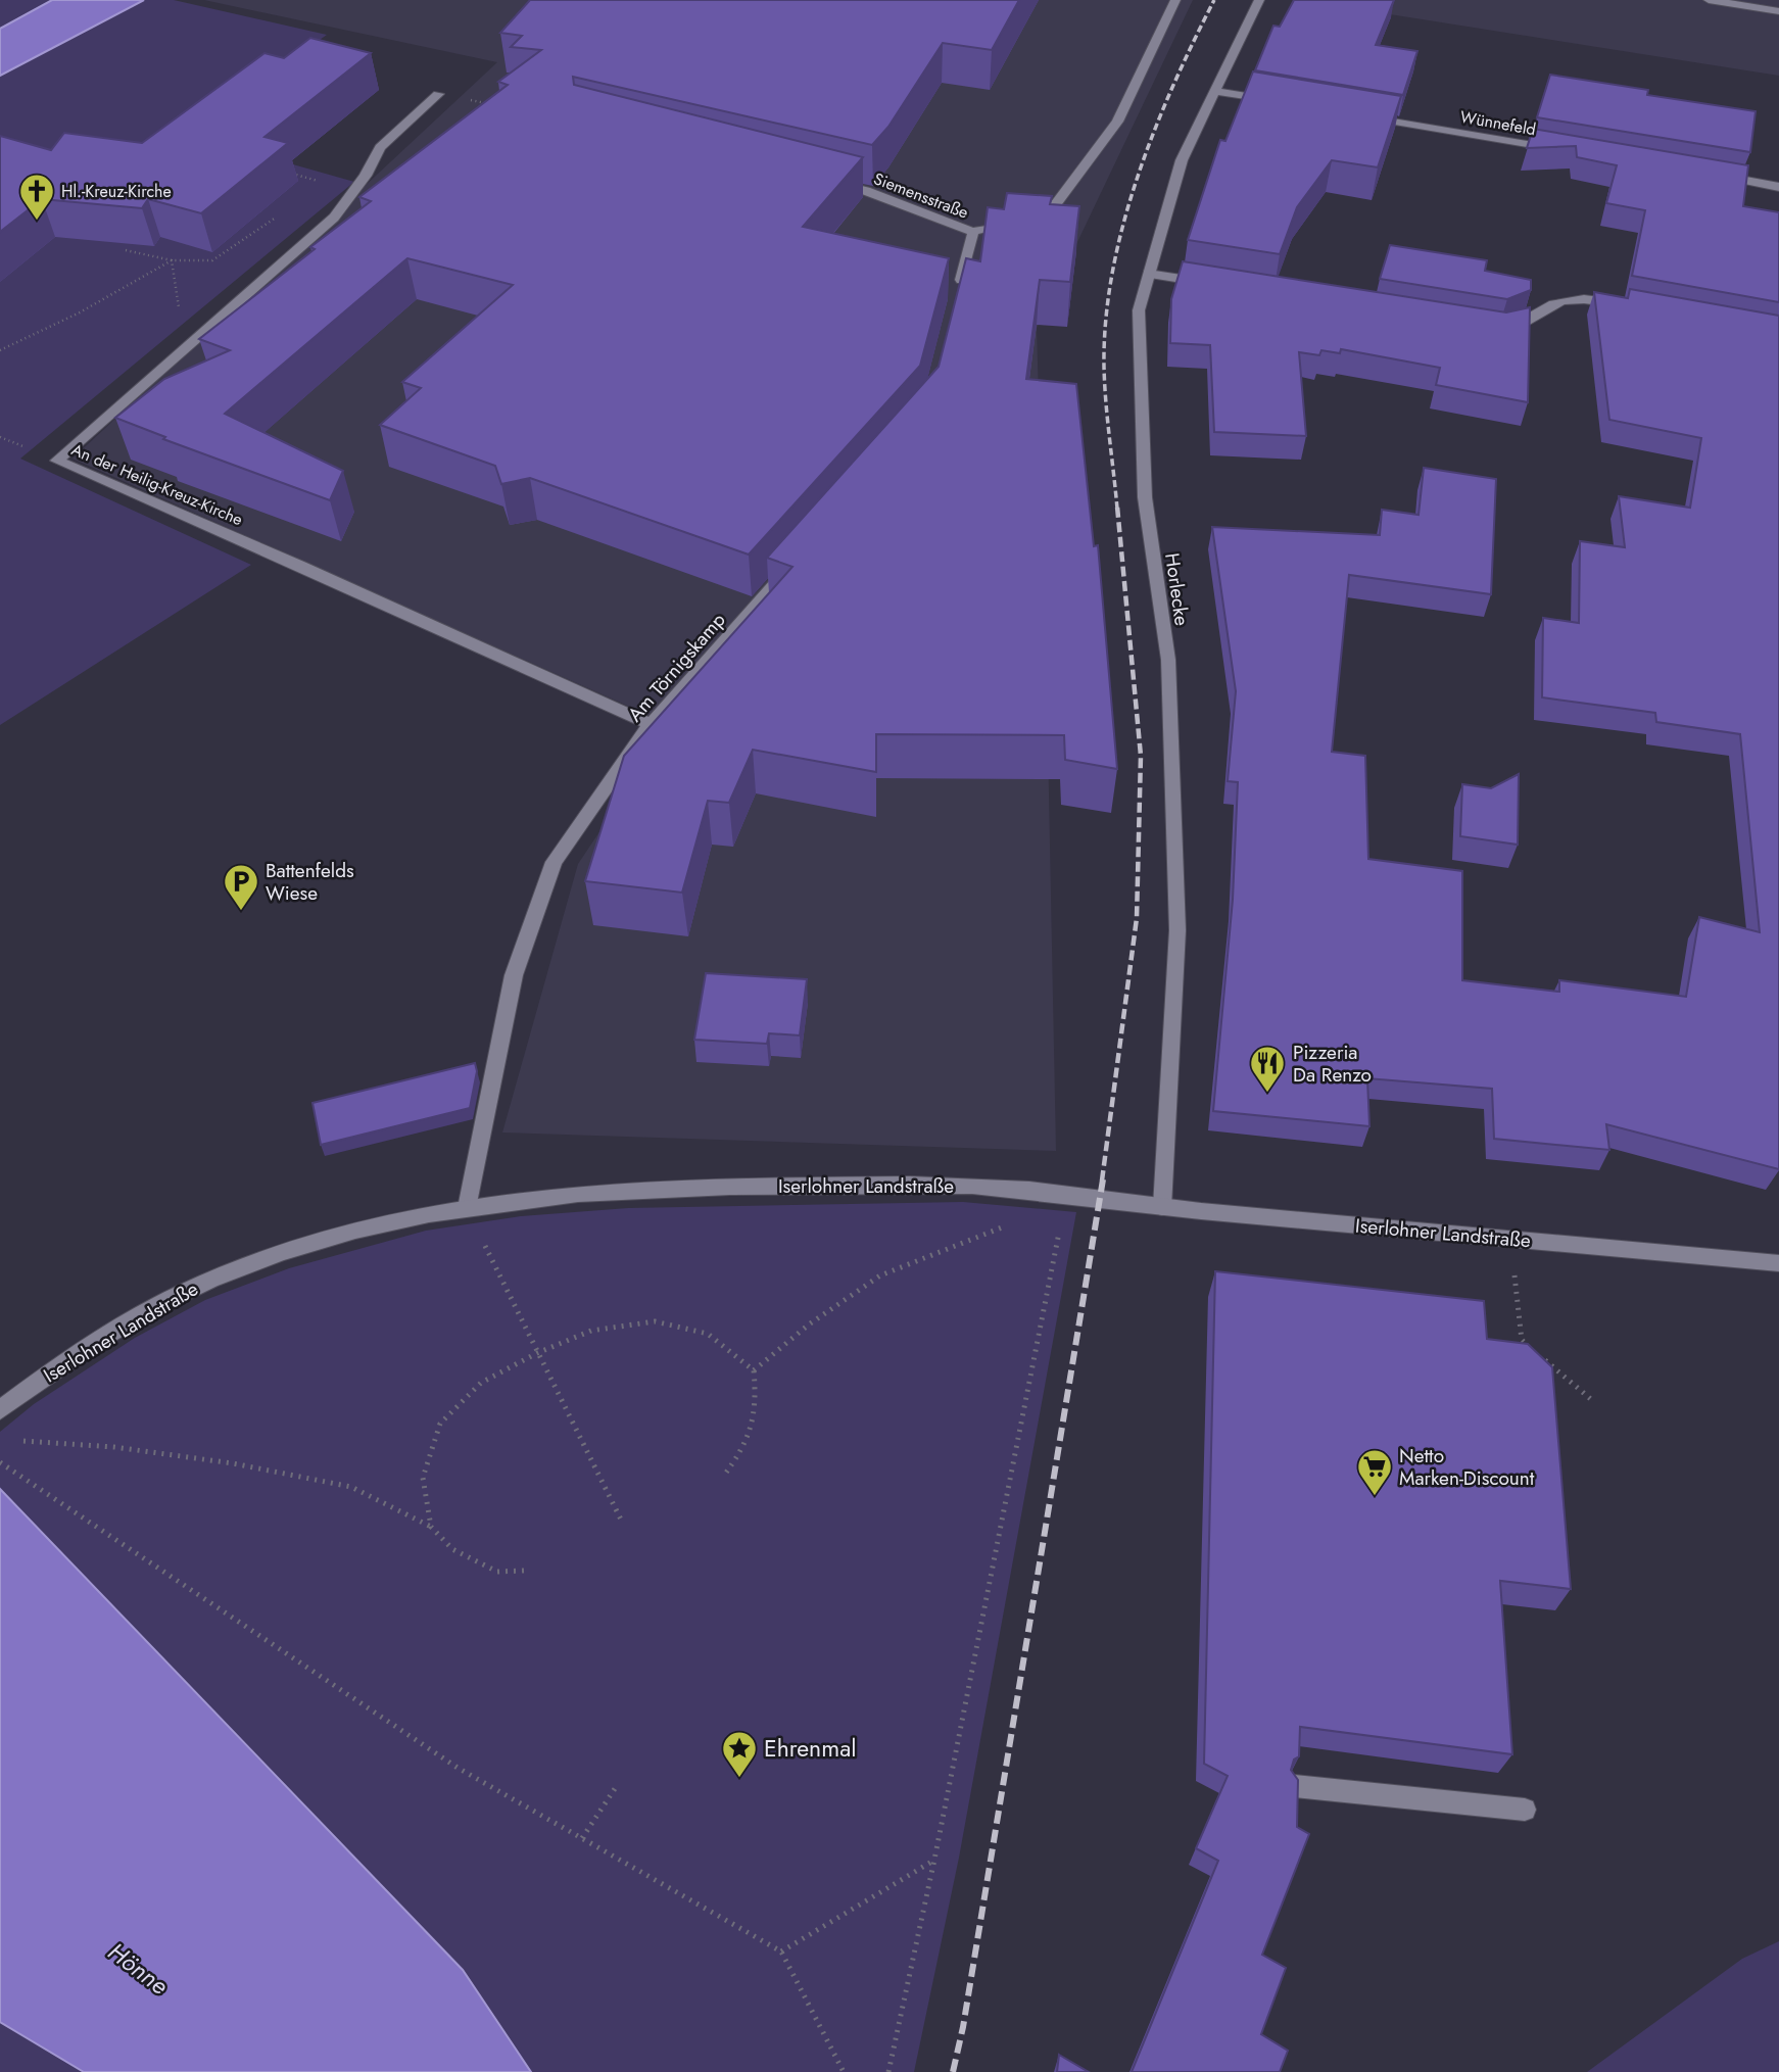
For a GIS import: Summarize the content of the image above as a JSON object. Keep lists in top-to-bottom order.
{
  "streets": {
    "street": [
      "Wünnefeld",
      "Siemensstraße",
      "An der Heilig-Kreuz-Kirche",
      "Horlecke",
      "Am Törnigskamp",
      "Iserlohner Landstraße"
    ]
  },
  "crossings": [
    ["An der Heilig-Kreuz-Kirche", "Am Törnigskamp"],
    ["Horlecke", "Iserlohner Landstraße"],
    ["Am Törnigskamp", "Iserlohner Landstraße"]
  ],
  "water": ["Hönne"],
  "places": {
    "church": ["Hl.-Kreuz-Kirche"],
    "parking": ["Battenfelds Wiese"],
    "restaurant": ["Pizzeria Da Renzo"],
    "supermarket": ["Netto Marken-Discount"],
    "place": ["Ehrenmal"]
  }
}
